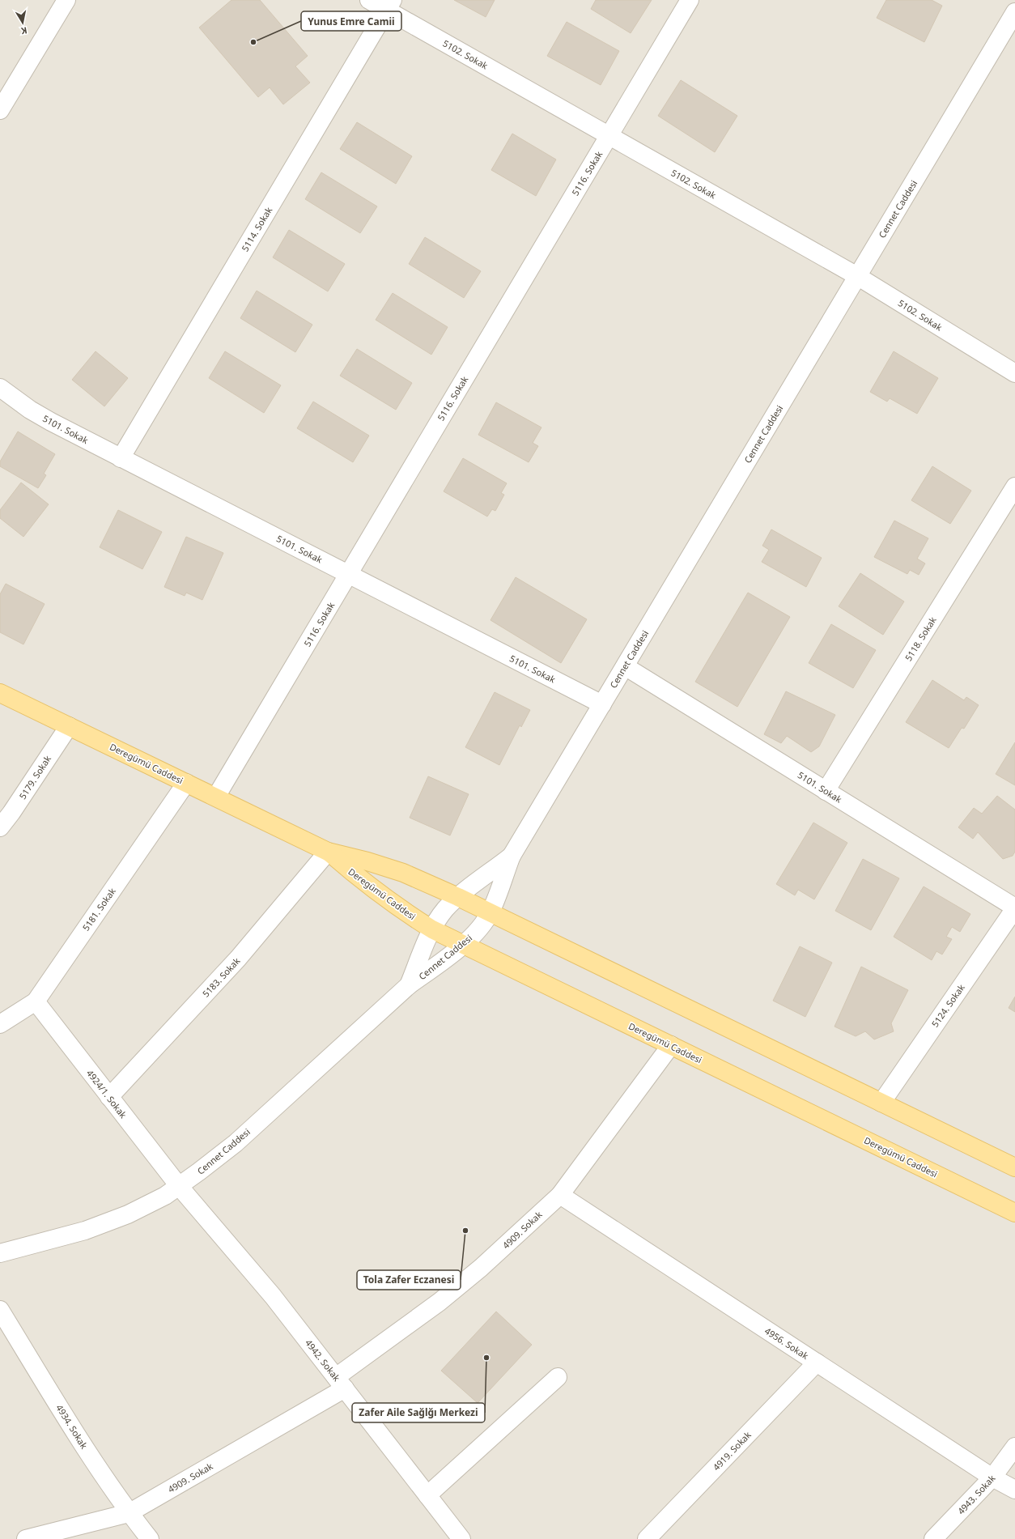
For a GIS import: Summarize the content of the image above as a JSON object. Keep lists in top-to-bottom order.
{
  "streets": {
    "main road": ["Deregümü Caddesi"],
    "street": [
      "5102. Sokak",
      "5116. Sokak",
      "Cennet Caddesi",
      "5114. Sokak",
      "5101. Sokak",
      "5118. Sokak",
      "5179. Sokak",
      "5181. Sokak",
      "5183. Sokak",
      "5124. Sokak",
      "4924/1. Sokak",
      "4909. Sokak",
      "4956. Sokak",
      "4942. Sokak",
      "4934. Sokak",
      "4919. Sokak",
      "4943. Sokak"
    ]
  },
  "crossings": [
    ["5102. Sokak", "5116. Sokak"],
    ["5102. Sokak", "Cennet Caddesi"],
    ["5102. Sokak", "5114. Sokak"],
    ["5116. Sokak", "5101. Sokak"],
    ["5116. Sokak", "Deregümü Caddesi"],
    ["Cennet Caddesi", "5101. Sokak"],
    ["Cennet Caddesi", "Deregümü Caddesi"],
    ["Cennet Caddesi", "4924/1. Sokak"],
    ["Cennet Caddesi", "4942. Sokak"],
    ["5114. Sokak", "5101. Sokak"],
    ["5101. Sokak", "5118. Sokak"],
    ["5101. Sokak", "5124. Sokak"],
    ["Deregümü Caddesi", "5179. Sokak"],
    ["Deregümü Caddesi", "5181. Sokak"],
    ["Deregümü Caddesi", "5183. Sokak"],
    ["Deregümü Caddesi", "5124. Sokak"],
    ["Deregümü Caddesi", "4909. Sokak"],
    ["5181. Sokak", "4924/1. Sokak"],
    ["5183. Sokak", "4924/1. Sokak"],
    ["4924/1. Sokak", "4942. Sokak"],
    ["4909. Sokak", "4956. Sokak"],
    ["4909. Sokak", "4942. Sokak"],
    ["4909. Sokak", "4934. Sokak"],
    ["4956. Sokak", "4919. Sokak"],
    ["4956. Sokak", "4943. Sokak"]
  ],
  "places": ["Yunus Emre Camii", "Tola Zafer Eczanesi", "Zafer Aile Sağlğı Merkezi"],
  "north": "bottom"
}
